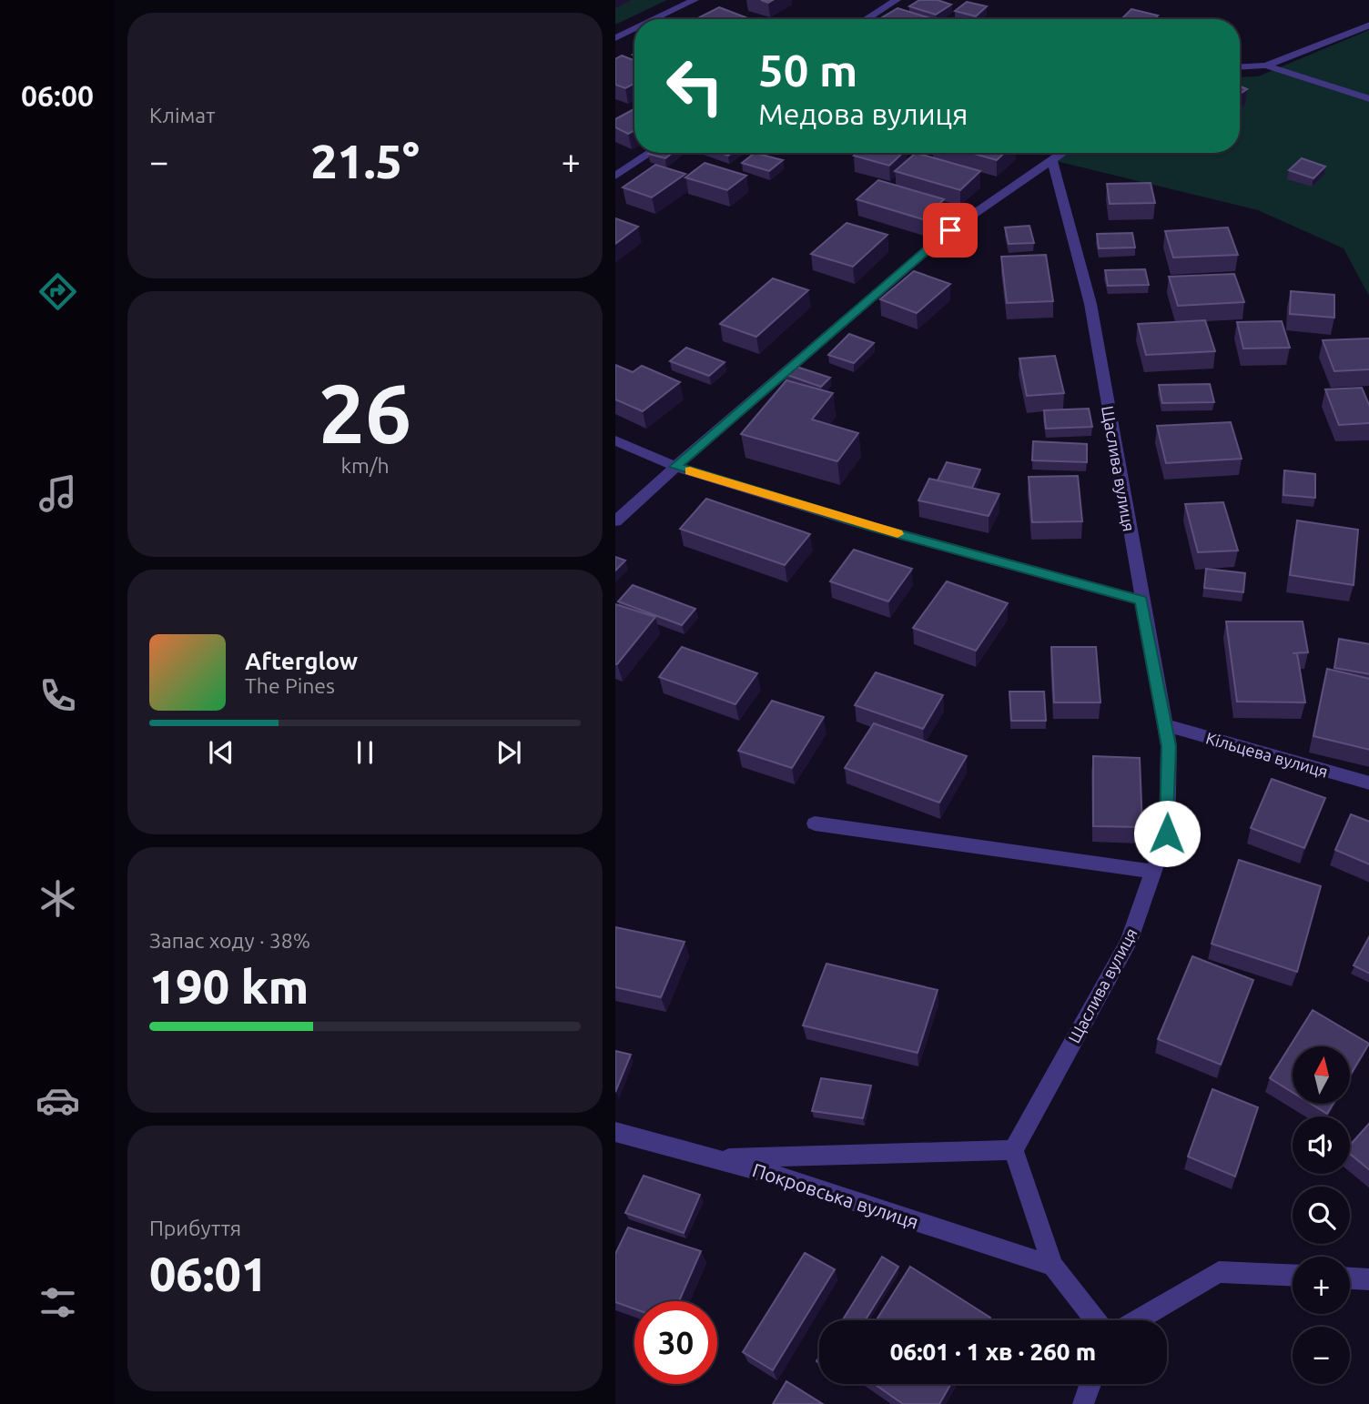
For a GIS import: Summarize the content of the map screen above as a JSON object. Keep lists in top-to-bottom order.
{
  "streets": {
    "street": ["Щаслива вулиця", "Кільцева вулиця", "Покровська вулиця"]
  },
  "crossings": [
    ["Щаслива вулиця", "Кільцева вулиця"]
  ],
  "north": "top",
  "page": {
    "tabs": "06:00",
    "tile": [
      "Клімат",
      ["26", "km/h"],
      ["Запас ходу · 38%", "190 km"],
      ["Прибуття", "06:01"]
    ],
    "turn": ["50 m", "Медова вулиця"],
    "heat": ["−", "21.5°", "+"],
    "song": ["Afterglow", "The Pines"],
    "map_buttons": ["+", "−"],
    "limit": "30",
    "trip": "06:01 · 1 хв · 260 m"
  }
}
